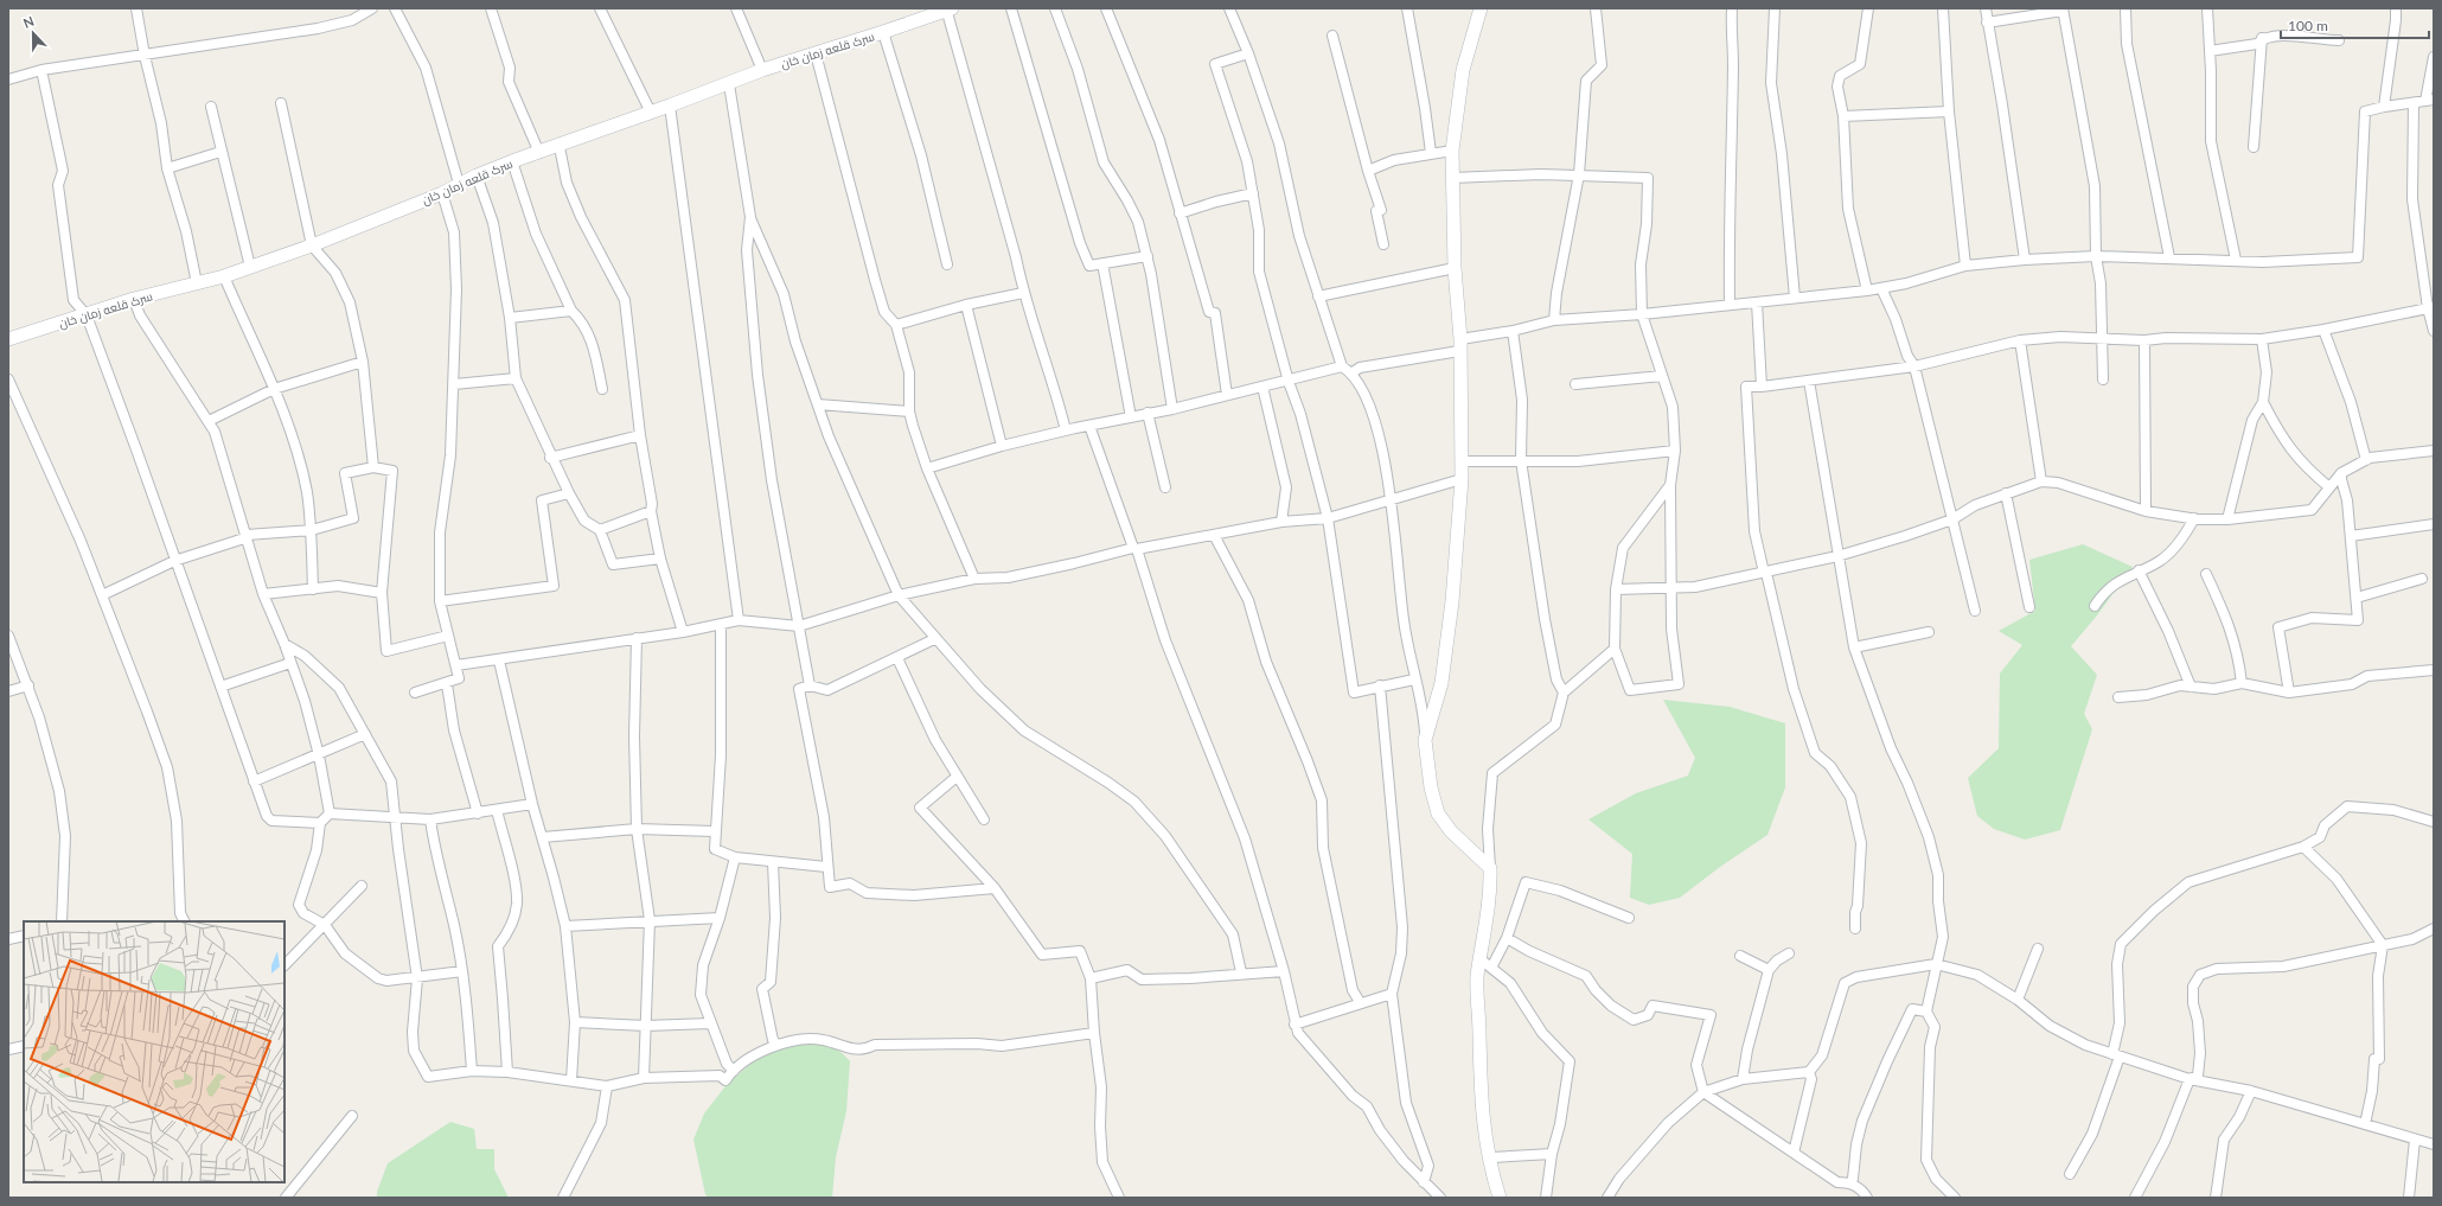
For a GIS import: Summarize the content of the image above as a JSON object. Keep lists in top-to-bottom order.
{
  "streets": {
    "street": ["سرک قلعه زمان خان"]
  },
  "scale_bar": "100 m",
  "north": "top"
}
